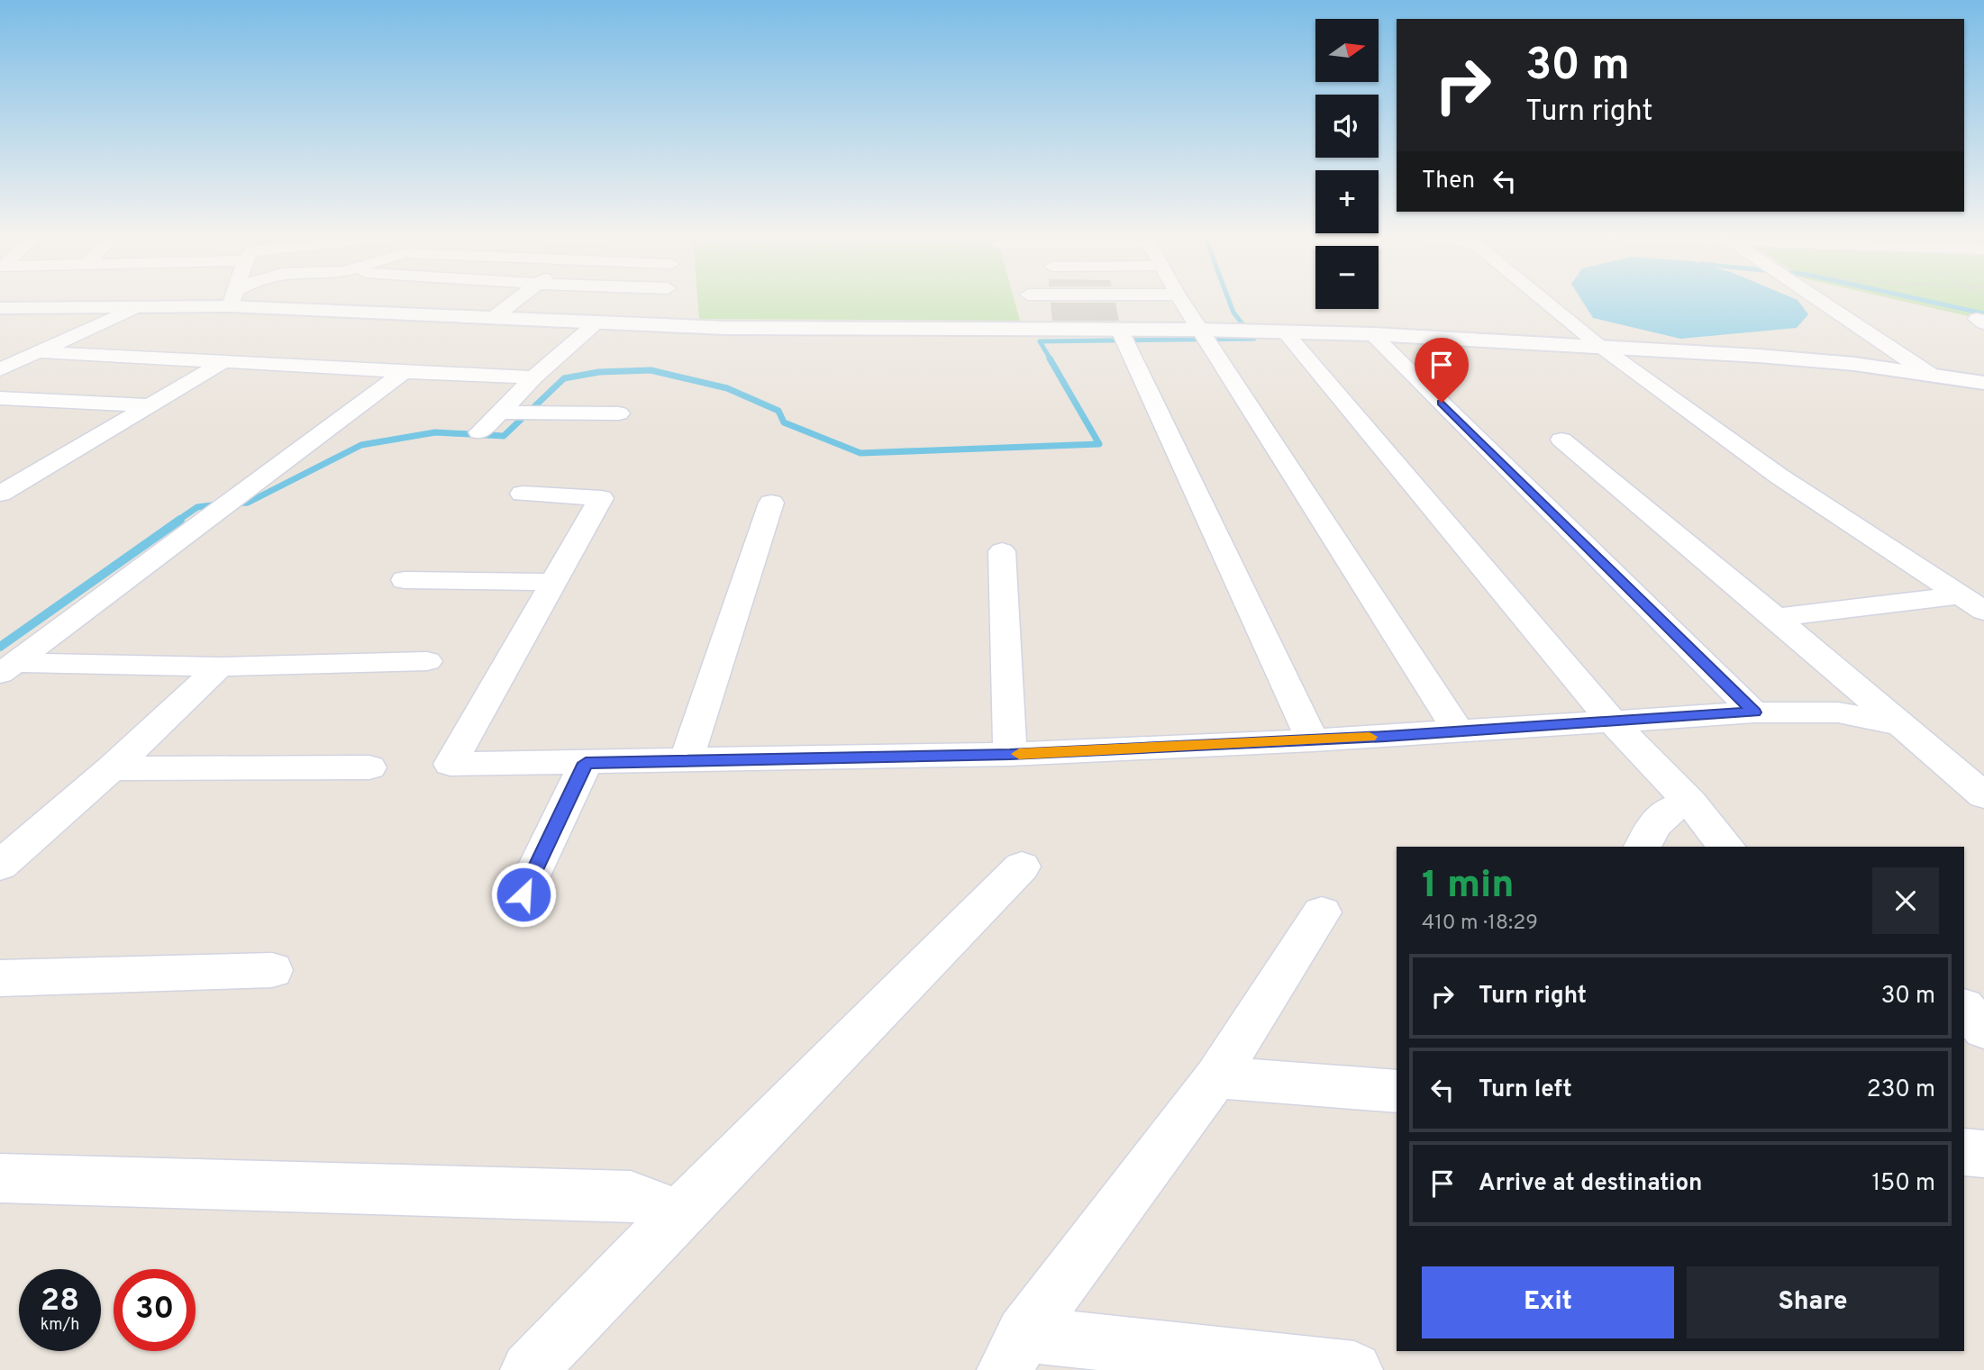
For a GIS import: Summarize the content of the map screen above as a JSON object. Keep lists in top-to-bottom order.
{
  "north": "right",
  "page": {
    "map_buttons": ["+", "−"],
    "turn": ["30 m", "Turn right"],
    "then": "Then",
    "heading": ["1 min", "410 m · 18:29"],
    "list": [
      {
        "name": "Turn right",
        "value": "30 m"
      },
      {
        "name": "Turn left",
        "value": "230 m"
      },
      {
        "name": "Arrive at destination",
        "value": "150 m"
      }
    ],
    "buttons": ["Exit", "Share"],
    "speed": "28 km/h",
    "limit": "30"
  }
}
